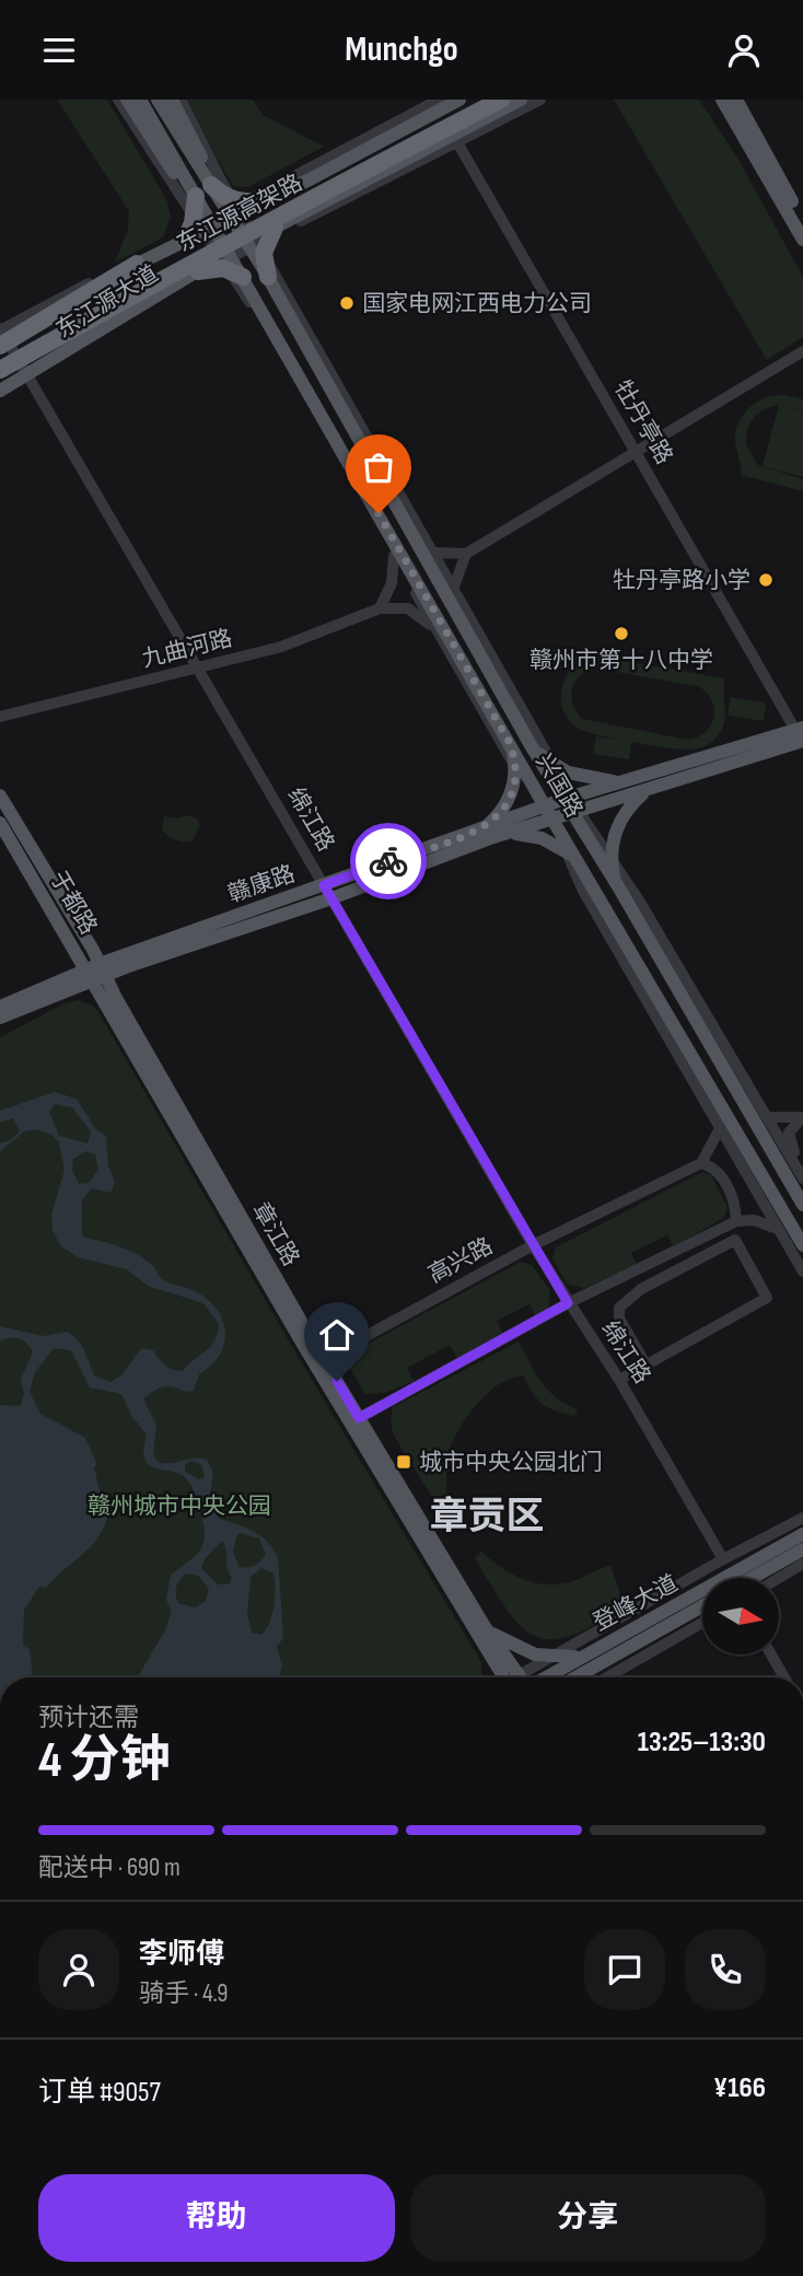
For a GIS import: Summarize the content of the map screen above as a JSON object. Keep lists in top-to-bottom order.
{
  "streets": {
    "highway": ["东江源高架路"],
    "main road": [
      "东江源大道",
      "兴国路",
      "赣康路",
      "于都路",
      "章江路",
      "登峰大道"
    ],
    "street": [
      "牡丹亭路",
      "九曲河路",
      "绵江路",
      "高兴路"
    ]
  },
  "crossings": [
    ["东江源大道", "牡丹亭路"],
    ["东江源大道", "兴国路"],
    ["东江源大道", "绵江路"],
    ["牡丹亭路", "赣康路"],
    ["九曲河路", "绵江路"],
    ["兴国路", "赣康路"],
    ["绵江路", "赣康路"],
    ["绵江路", "高兴路"],
    ["赣康路", "于都路"],
    ["赣康路", "章江路"],
    ["于都路", "章江路"],
    ["章江路", "高兴路"]
  ],
  "districts": ["章贡区"],
  "parks": ["赣州城市中央公园"],
  "places": {
    "other": ["国家电网江西电力公司", "牡丹亭路小学", "赣州市第十八中学"],
    "transit": ["城市中央公园北门"]
  },
  "north": "right",
  "page": {
    "header": "Munchgo",
    "heading": ["4 分钟", "预计还需", "13:25–13:30"],
    "panel": [
      "李师傅",
      "骑手 · 4.9",
      "订单 #9057",
      "¥166"
    ],
    "bar": "配送中 · 690 m",
    "buttons": ["帮助", "分享"]
  }
}
